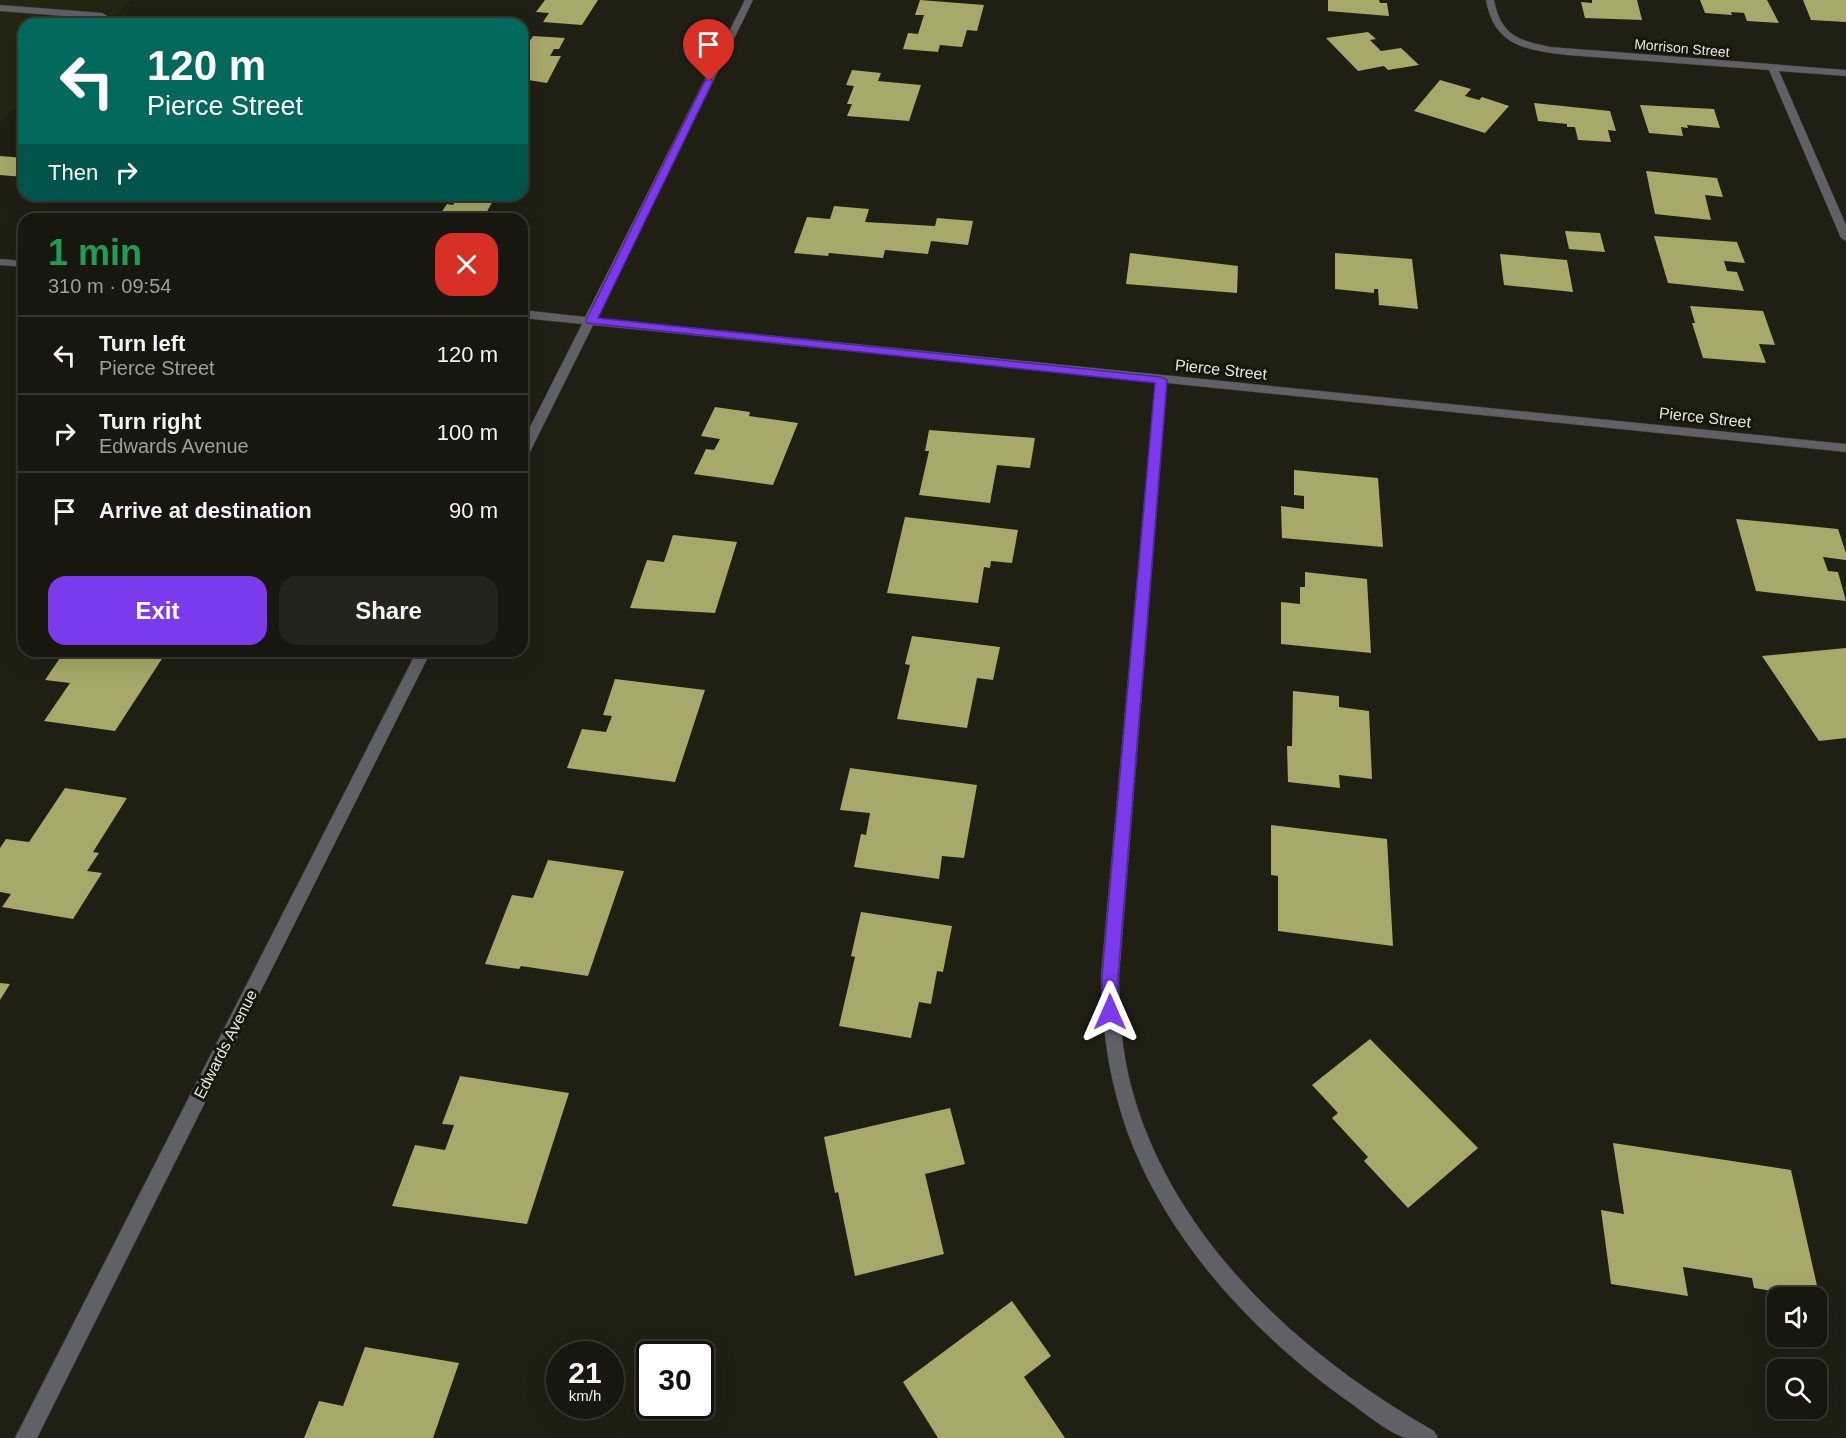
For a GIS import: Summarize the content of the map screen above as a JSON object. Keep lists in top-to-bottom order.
{
  "streets": {
    "street": ["Morrison Street", "Pierce Street", "Edwards Avenue"]
  },
  "page": {
    "turn": ["120 m", "Pierce Street"],
    "then": "Then",
    "heading": ["1 min", "310 m · 09:54"],
    "list": [
      {
        "name": "Turn left",
        "note": "Pierce Street",
        "value": "120 m"
      },
      {
        "name": "Turn right",
        "note": "Edwards Avenue",
        "value": "100 m"
      },
      {
        "name": "Arrive at destination",
        "value": "90 m"
      }
    ],
    "buttons": ["Exit", "Share"],
    "speed": "21 km/h",
    "limit": "30"
  }
}
